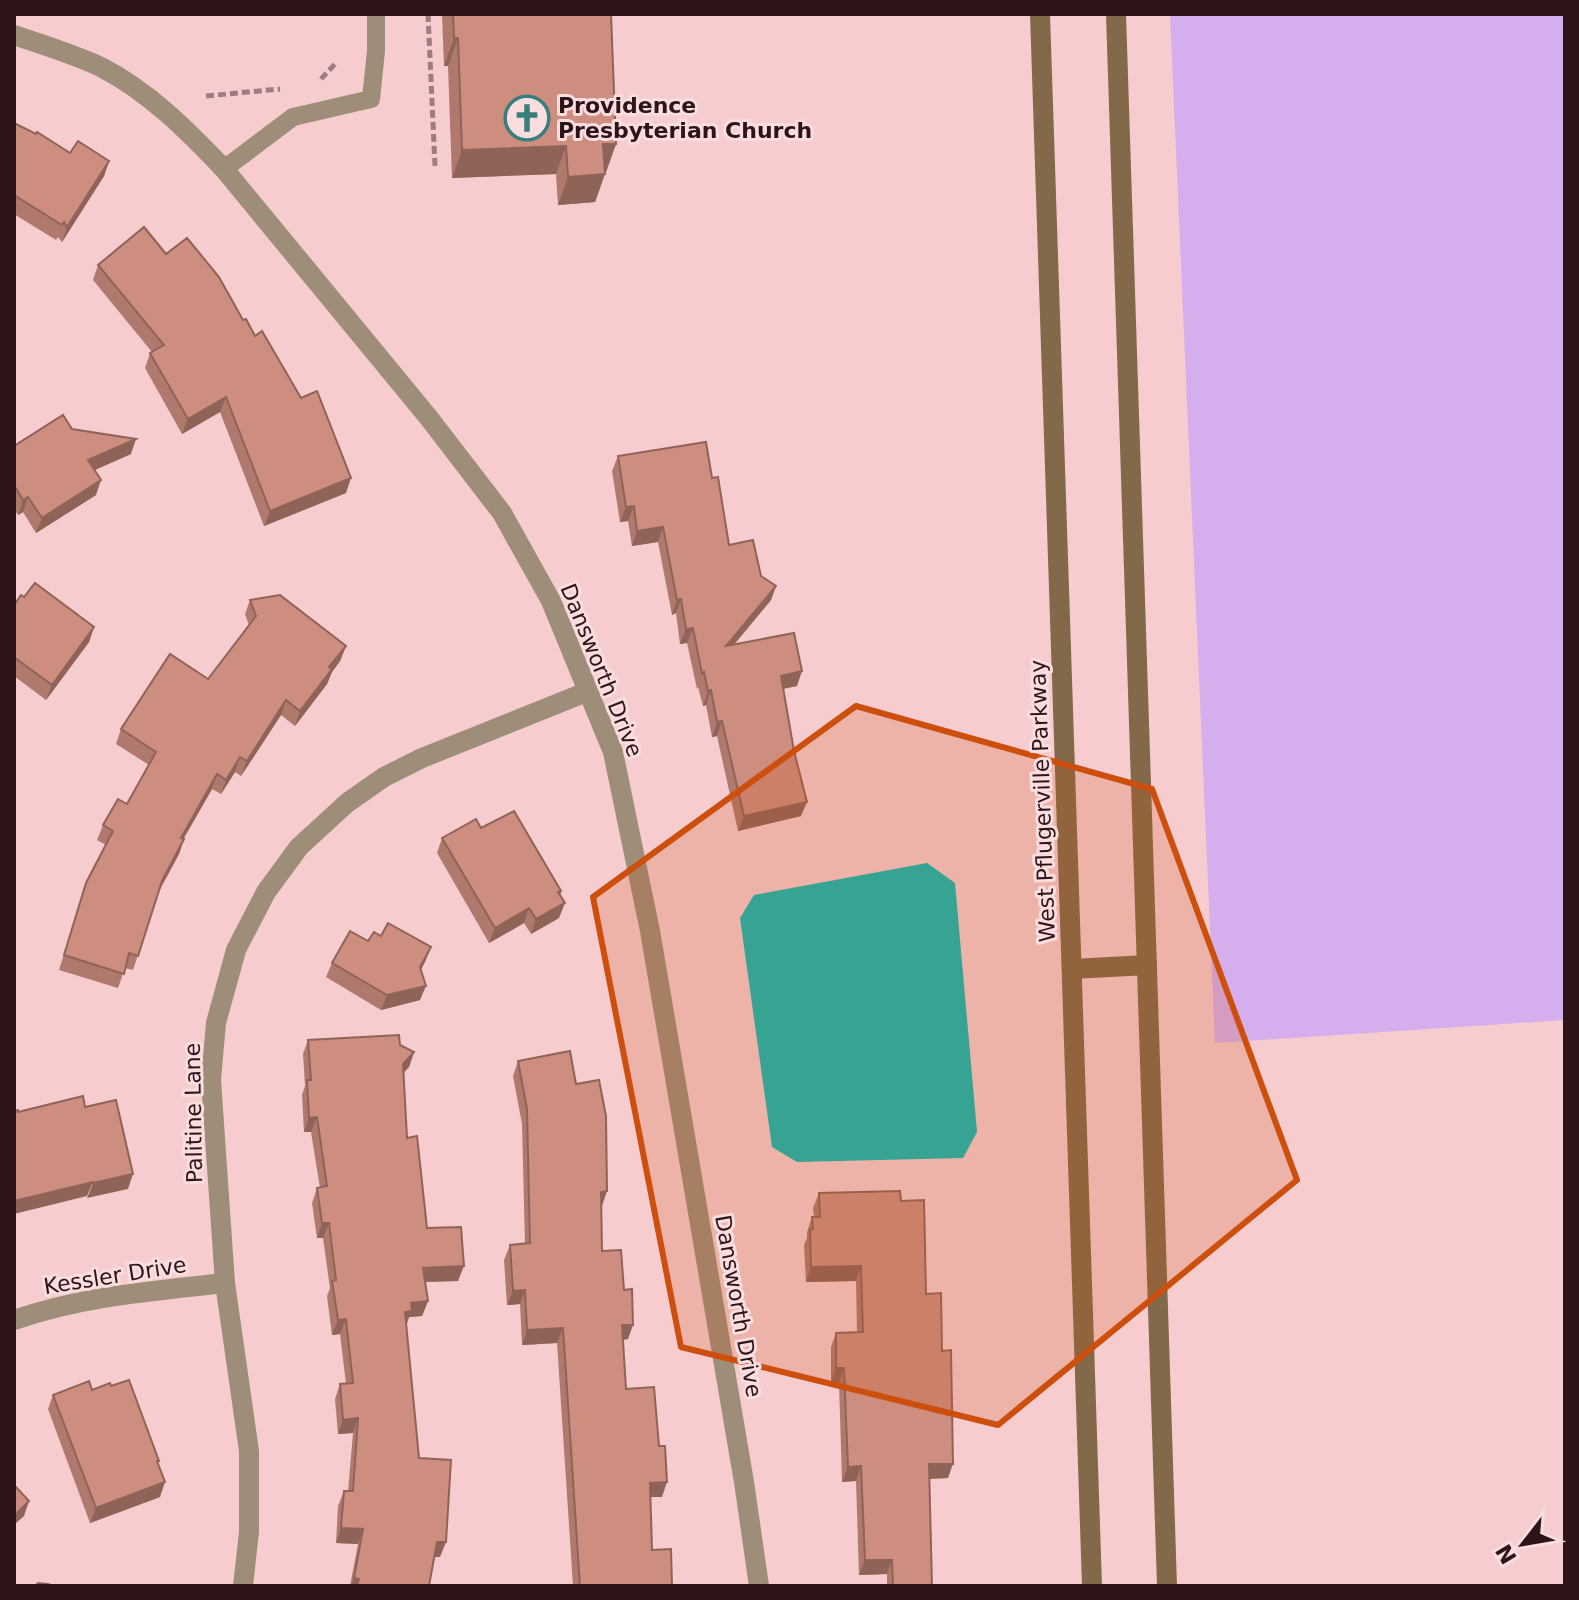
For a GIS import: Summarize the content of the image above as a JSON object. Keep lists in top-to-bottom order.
{
  "streets": {
    "main road": ["West Pflugerville Parkway"],
    "street": ["Dansworth Drive", "Palitine Lane", "Kessler Drive"]
  },
  "crossings": [
    ["Dansworth Drive", "Palitine Lane"],
    ["Palitine Lane", "Kessler Drive"]
  ],
  "places": {
    "church": ["Providence Presbyterian Church"]
  },
  "north": "bottom left"
}
